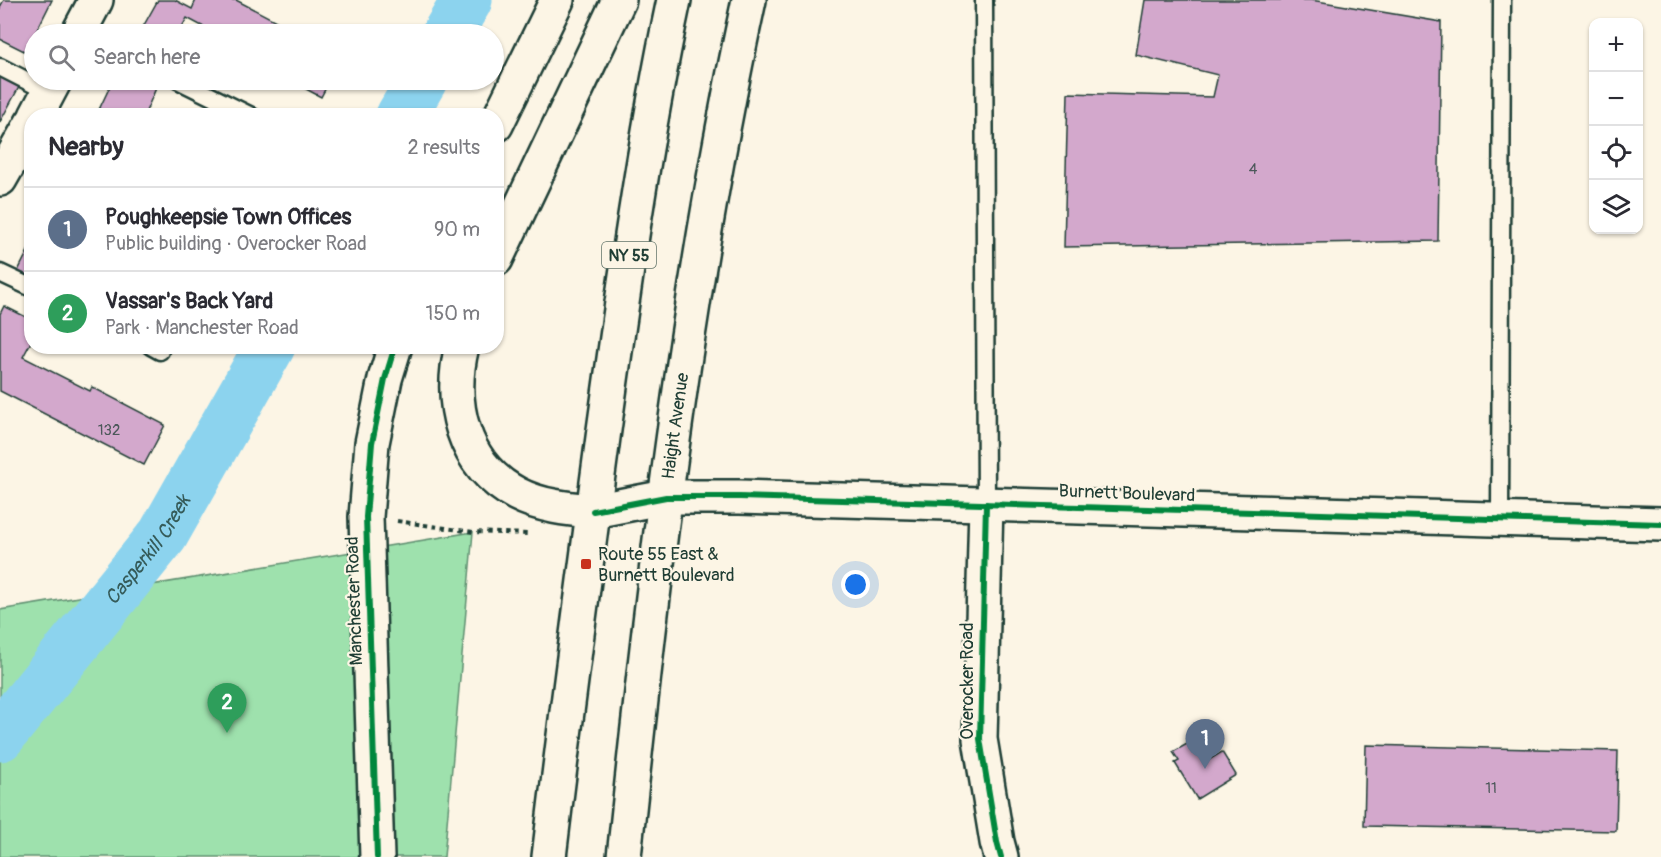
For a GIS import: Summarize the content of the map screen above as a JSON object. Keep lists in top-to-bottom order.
{
  "streets": {
    "main road": [
      "NY 55",
      "Haight Avenue",
      "Burnett Boulevard",
      "Manchester Road",
      "Overocker Road"
    ]
  },
  "crossings": [
    ["NY 55", "Burnett Boulevard"],
    ["Haight Avenue", "Burnett Boulevard"],
    ["Burnett Boulevard", "Overocker Road"]
  ],
  "water": ["Casperkill Creek"],
  "places": {
    "transit": ["Route 55 East & Burnett Boulevard"]
  },
  "house_numbers": ["4", "132", "11"],
  "page": {
    "map_buttons": ["+", "−"],
    "search": "Search here",
    "heading": ["Nearby", "2 results"],
    "list": [
      {
        "mark": "1",
        "name": "Poughkeepsie Town Offices",
        "note": "Public building · Overocker Road",
        "value": "90 m"
      },
      {
        "mark": "2",
        "name": "Vassar's Back Yard",
        "note": "Park · Manchester Road",
        "value": "150 m"
      }
    ],
    "pins": ["2", "1"]
  }
}
